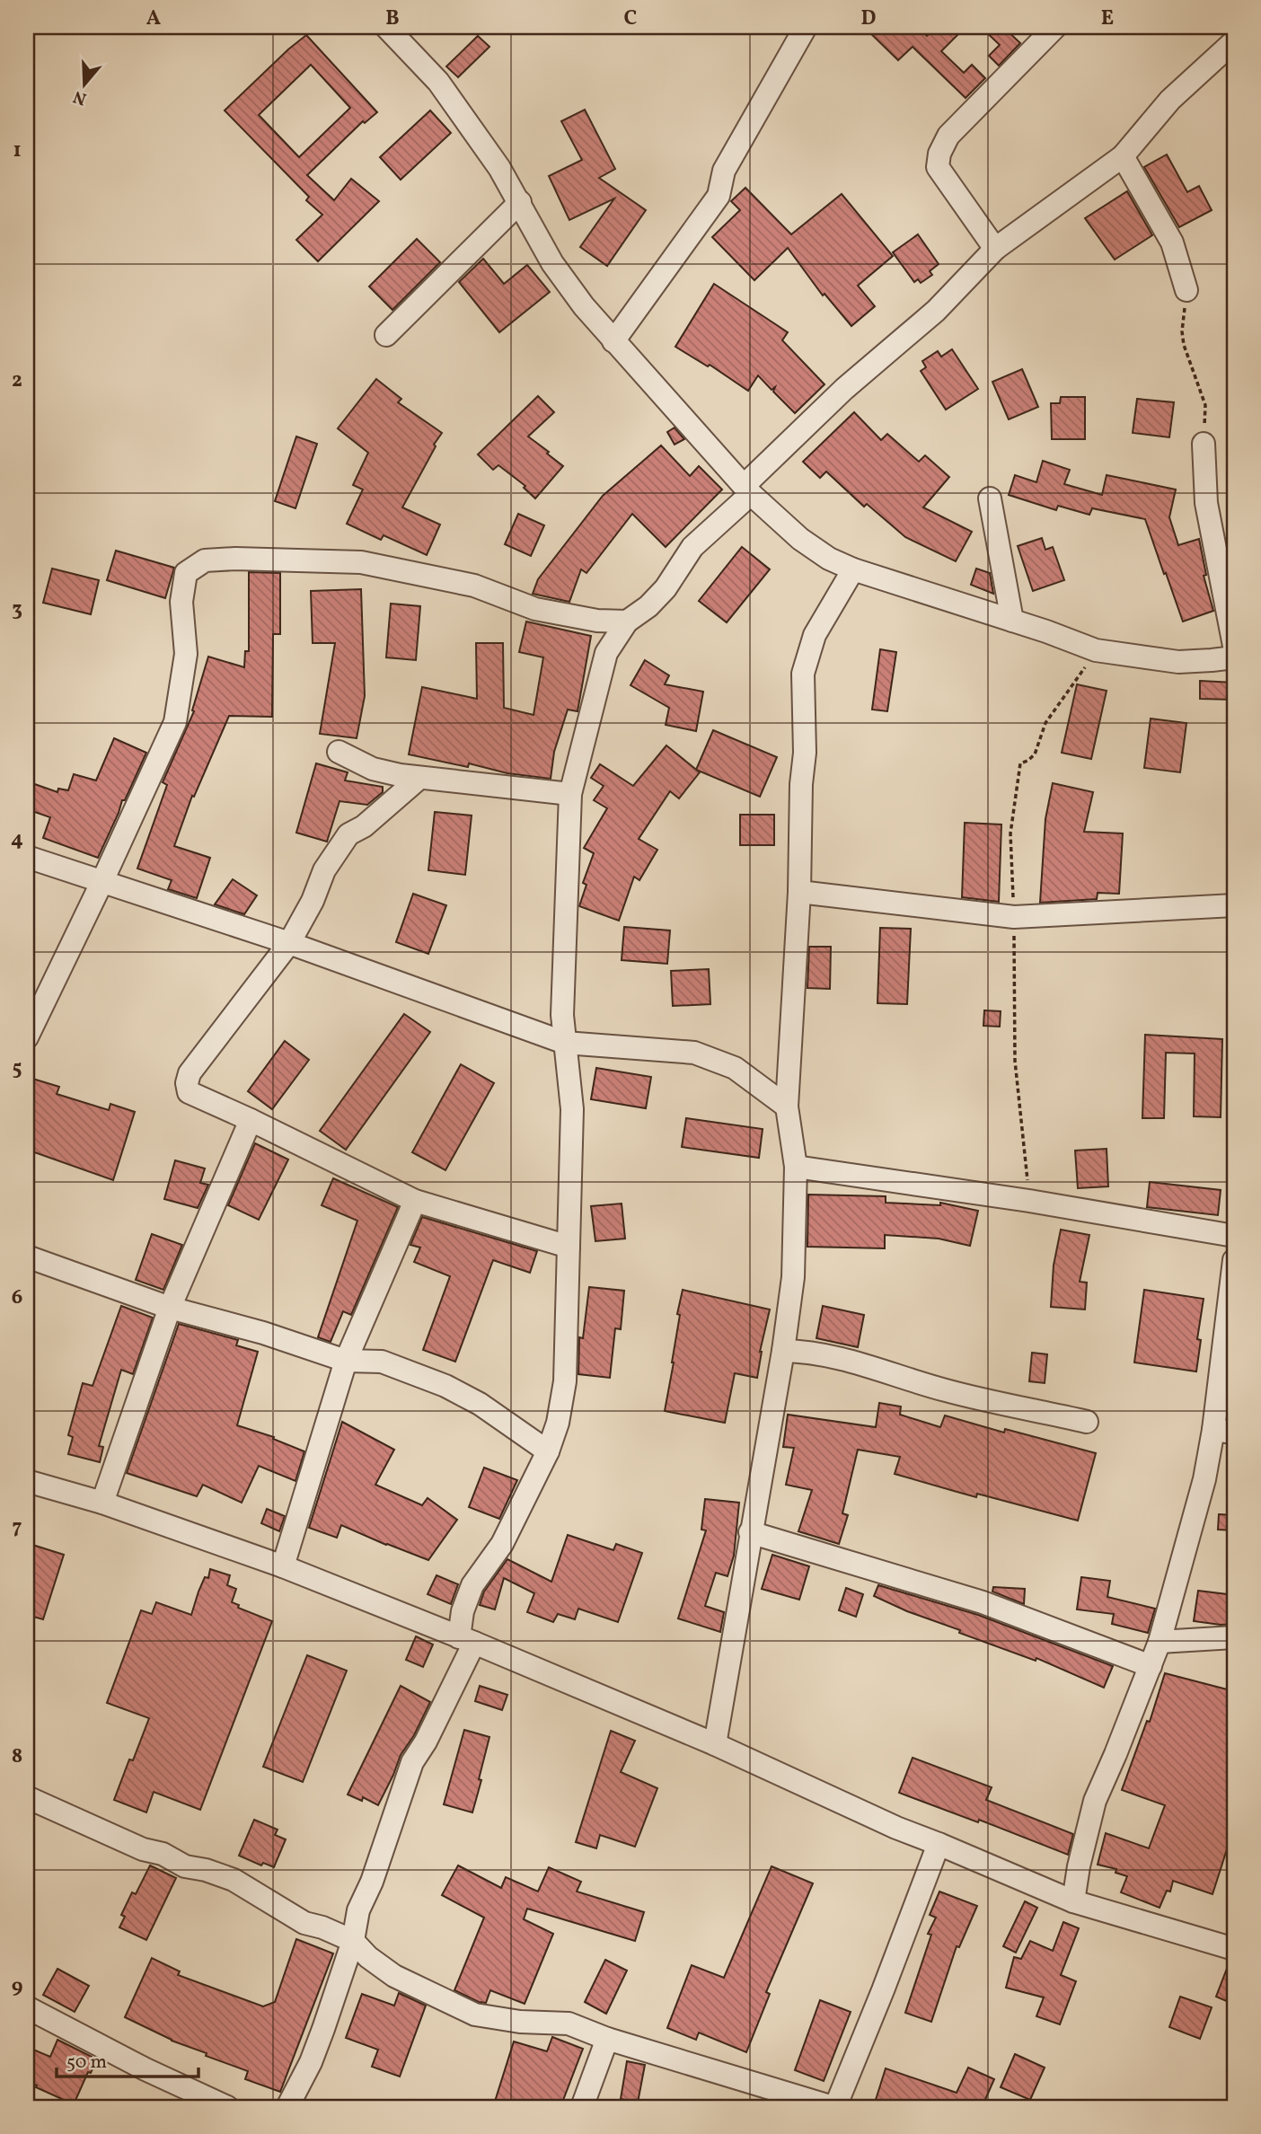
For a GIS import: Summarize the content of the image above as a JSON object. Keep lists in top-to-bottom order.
{
  "scale_bar": "50 m",
  "north": "bottom",
  "grid": {
    "columns": [
      "A",
      "B",
      "C",
      "D",
      "E"
    ],
    "rows": [
      "1",
      "2",
      "3",
      "4",
      "5",
      "6",
      "7",
      "8",
      "9"
    ]
  }
}
